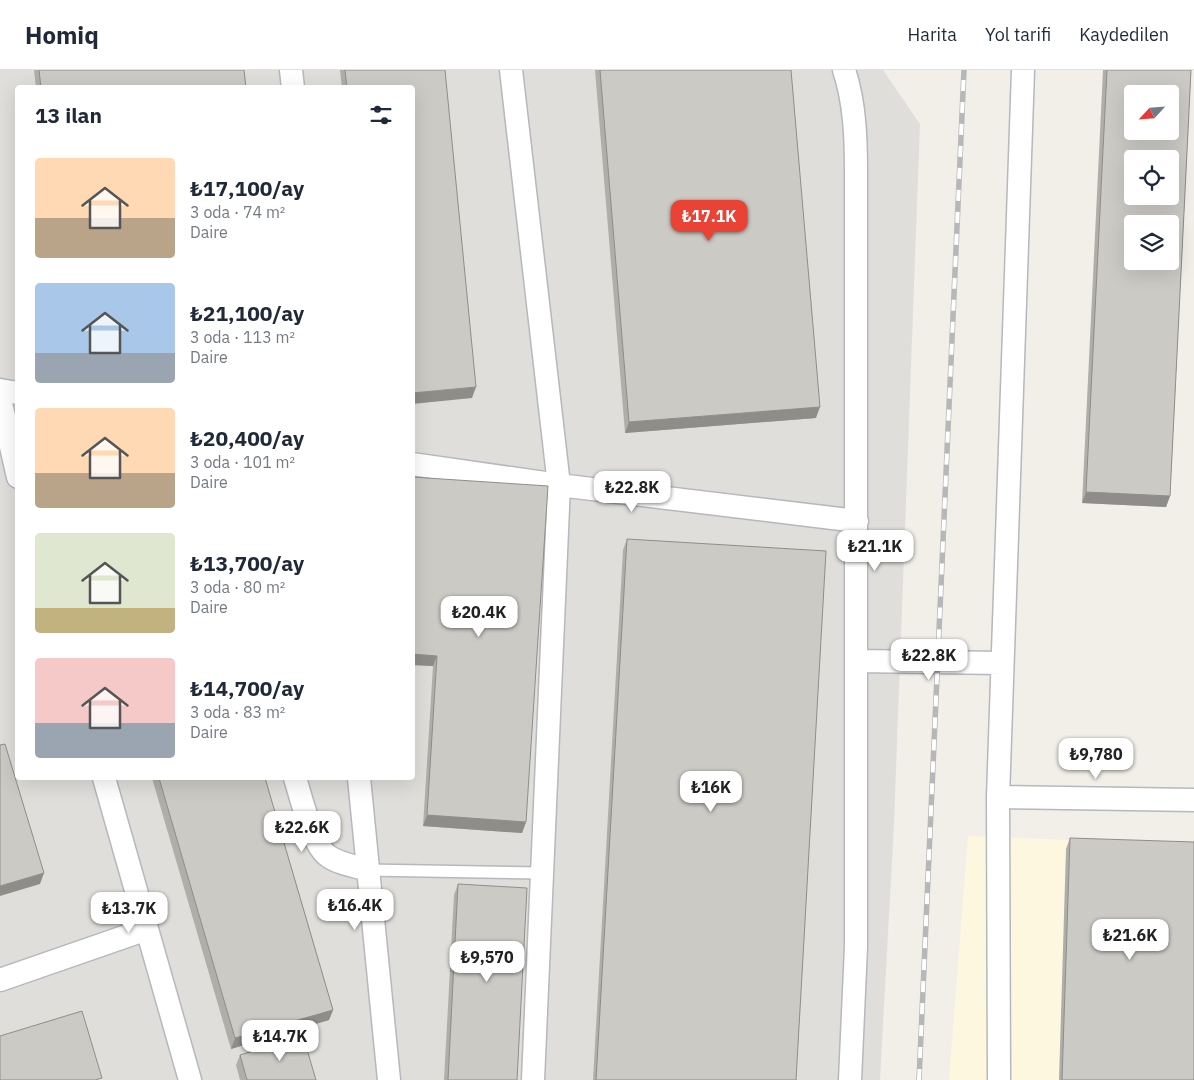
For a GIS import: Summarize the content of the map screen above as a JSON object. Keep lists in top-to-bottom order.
{
  "north": "bottom left",
  "page": {
    "header": "Homiq",
    "nav": ["Harita", "Yol tarifi", "Kaydedilen"],
    "heading": "13 ilan",
    "list": [
      {
        "name": "₺17,100/ay",
        "note": "3 oda · 74 m² · Daire"
      },
      {
        "name": "₺21,100/ay",
        "note": "3 oda · 113 m² · Daire"
      },
      {
        "name": "₺20,400/ay",
        "note": "3 oda · 101 m² · Daire"
      },
      {
        "name": "₺13,700/ay",
        "note": "3 oda · 80 m² · Daire"
      },
      {
        "name": "₺14,700/ay",
        "note": "3 oda · 83 m² · Daire"
      }
    ],
    "price": [
      "₺17.1K",
      "₺22.8K",
      "₺21.1K",
      "₺20.4K",
      "₺22.8K",
      "₺9,780",
      "₺16K",
      "₺22.6K",
      "₺16.4K",
      "₺13.7K",
      "₺21.6K",
      "₺9,570",
      "₺14.7K"
    ]
  }
}
